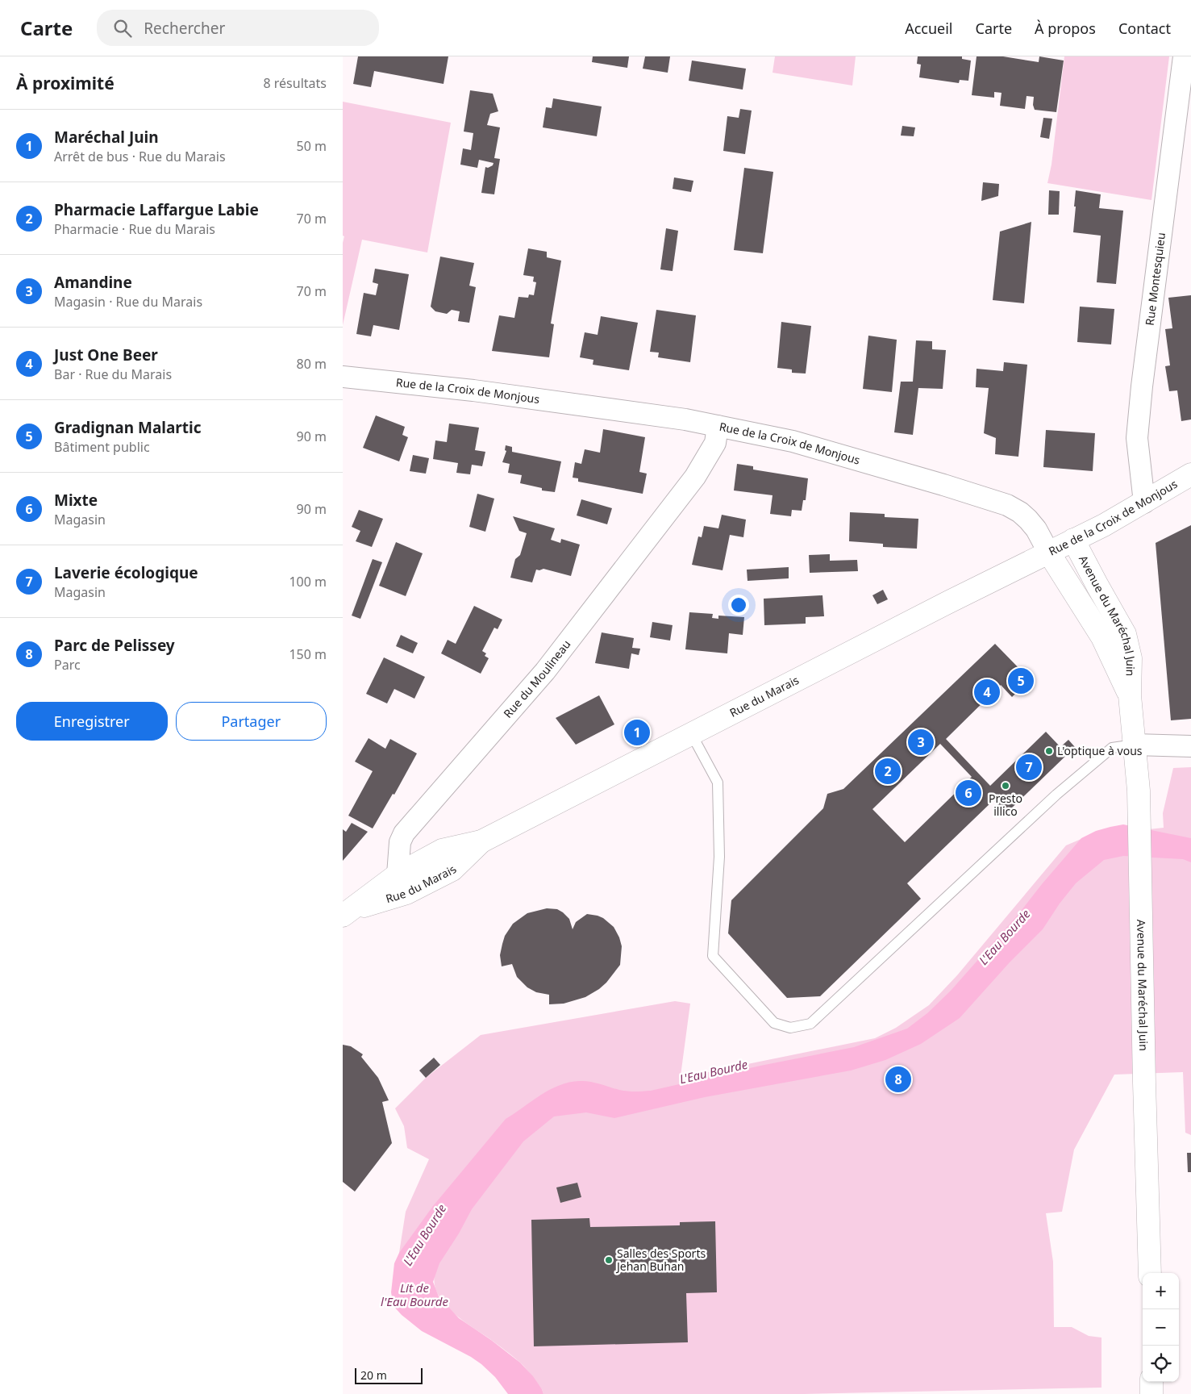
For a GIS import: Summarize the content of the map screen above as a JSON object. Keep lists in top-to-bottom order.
{
  "streets": {
    "main road": ["Rue de la Croix de Monjous", "Avenue du Maréchal Juin", "Rue du Marais"],
    "street": ["Rue Montesquieu", "Rue du Moulineau"]
  },
  "crossings": [
    ["Rue Montesquieu", "Rue de la Croix de Monjous"],
    ["Rue de la Croix de Monjous", "Avenue du Maréchal Juin"],
    ["Rue de la Croix de Monjous", "Rue du Moulineau"],
    ["Rue de la Croix de Monjous", "Rue du Marais"],
    ["Avenue du Maréchal Juin", "Rue du Marais"],
    ["Rue du Moulineau", "Rue du Marais"]
  ],
  "water": ["L'Eau Bourde", "Lit de l'Eau Bourde"],
  "places": ["L'optique à vous", "Presto illico", "Salles des Sports Jehan Buhan"],
  "scale_bar": "20 m",
  "page": {
    "header": "Carte",
    "search": "Rechercher",
    "nav": [
      "Accueil",
      "Carte",
      "À propos",
      "Contact"
    ],
    "heading": ["À proximité", "8 résultats"],
    "list": [
      {
        "mark": "1",
        "name": "Maréchal Juin",
        "note": "Arrêt de bus · Rue du Marais",
        "value": "50 m"
      },
      {
        "mark": "2",
        "name": "Pharmacie Laffargue Labie",
        "note": "Pharmacie · Rue du Marais",
        "value": "70 m"
      },
      {
        "mark": "3",
        "name": "Amandine",
        "note": "Magasin · Rue du Marais",
        "value": "70 m"
      },
      {
        "mark": "4",
        "name": "Just One Beer",
        "note": "Bar · Rue du Marais",
        "value": "80 m"
      },
      {
        "mark": "5",
        "name": "Gradignan Malartic",
        "note": "Bâtiment public",
        "value": "90 m"
      },
      {
        "mark": "6",
        "name": "Mixte",
        "note": "Magasin",
        "value": "90 m"
      },
      {
        "mark": "7",
        "name": "Laverie écologique",
        "note": "Magasin",
        "value": "100 m"
      },
      {
        "mark": "8",
        "name": "Parc de Pelissey",
        "note": "Parc",
        "value": "150 m"
      }
    ],
    "pins": [
      "5",
      "4",
      "1",
      "3",
      "7",
      "2",
      "6",
      "8"
    ],
    "buttons": ["Enregistrer", "Partager"],
    "map_buttons": ["+", "−"],
    "scale": "20 m"
  }
}
